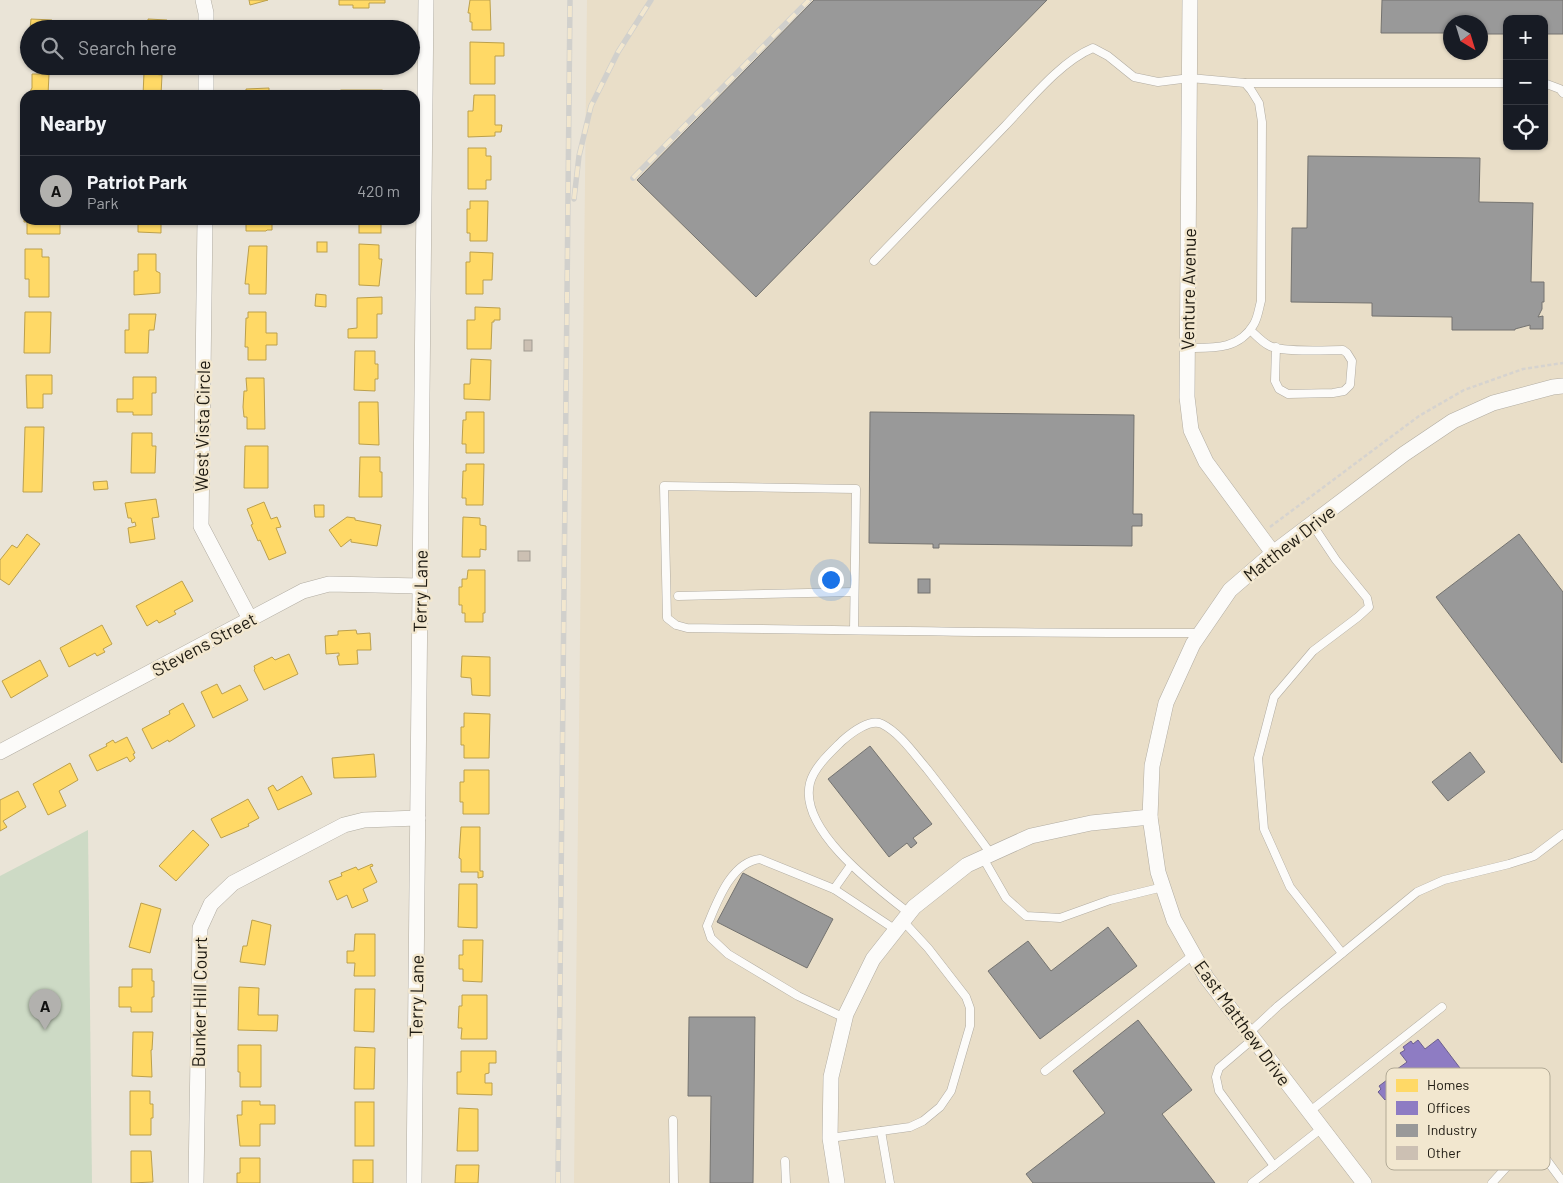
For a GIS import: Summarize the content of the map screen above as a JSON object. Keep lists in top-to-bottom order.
{
  "streets": {
    "street": [
      "Venture Avenue",
      "West Vista Circle",
      "Matthew Drive",
      "Terry Lane",
      "Stevens Street",
      "Bunker Hill Court",
      "East Matthew Drive"
    ]
  },
  "crossings": [
    ["Venture Avenue", "Matthew Drive"],
    ["West Vista Circle", "Stevens Street"],
    ["Matthew Drive", "East Matthew Drive"],
    ["Terry Lane", "Stevens Street"],
    ["Terry Lane", "Bunker Hill Court"]
  ],
  "legend": [
    "Homes",
    "Offices",
    "Industry",
    "Other"
  ],
  "north": "bottom right",
  "page": {
    "map_buttons": ["+", "−"],
    "search": "Search here",
    "heading": "Nearby",
    "list": [
      {
        "mark": "A",
        "name": "Patriot Park",
        "note": "Park",
        "value": "420 m"
      }
    ],
    "pins": "A"
  }
}
